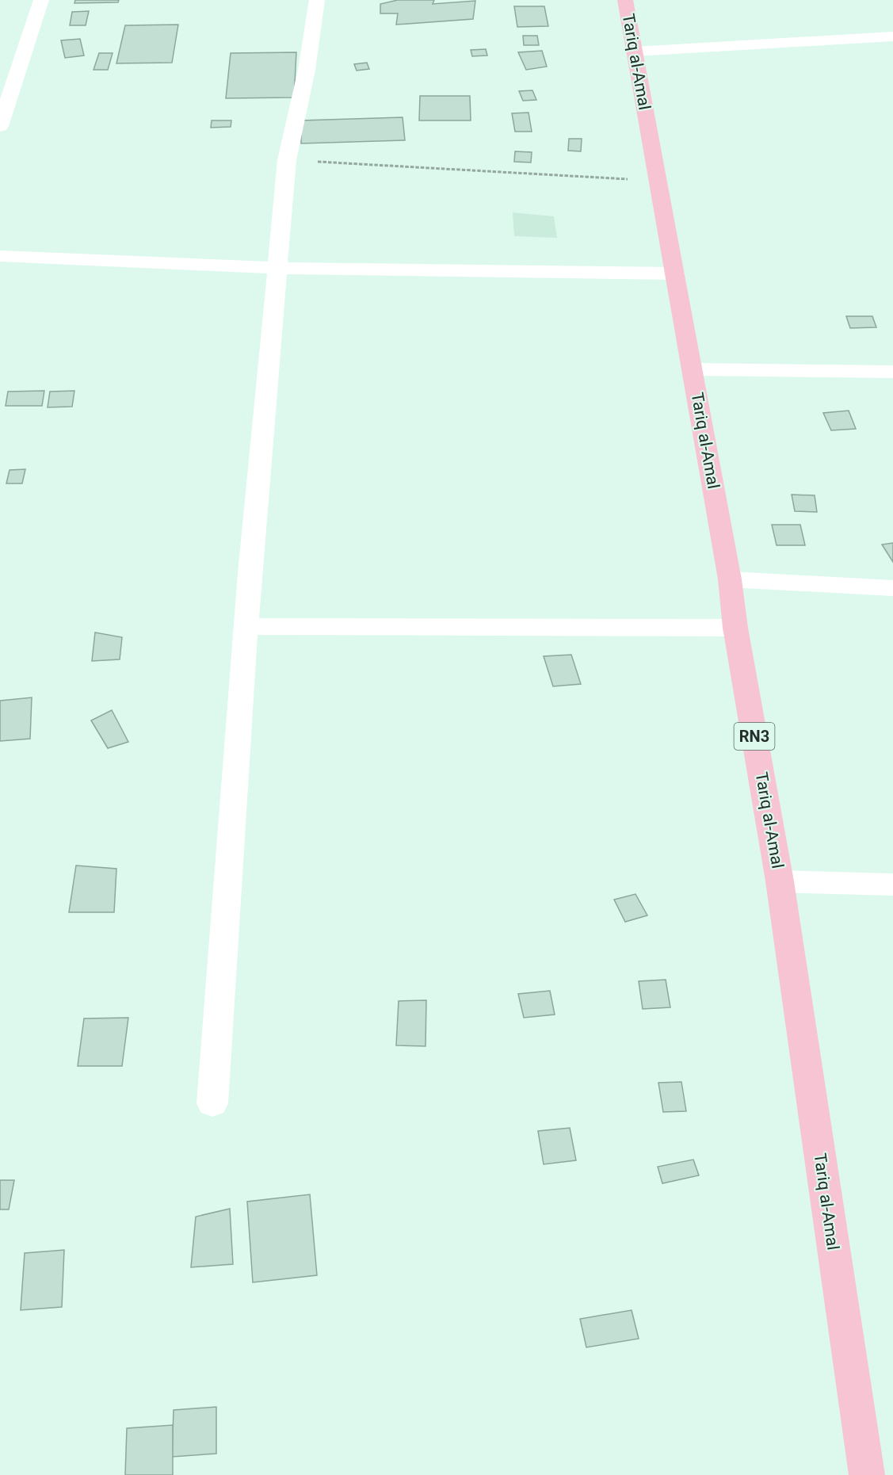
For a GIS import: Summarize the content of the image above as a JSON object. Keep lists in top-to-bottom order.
{
  "streets": {
    "highway": ["Tariq al-Amal", "RN3"]
  }
}
